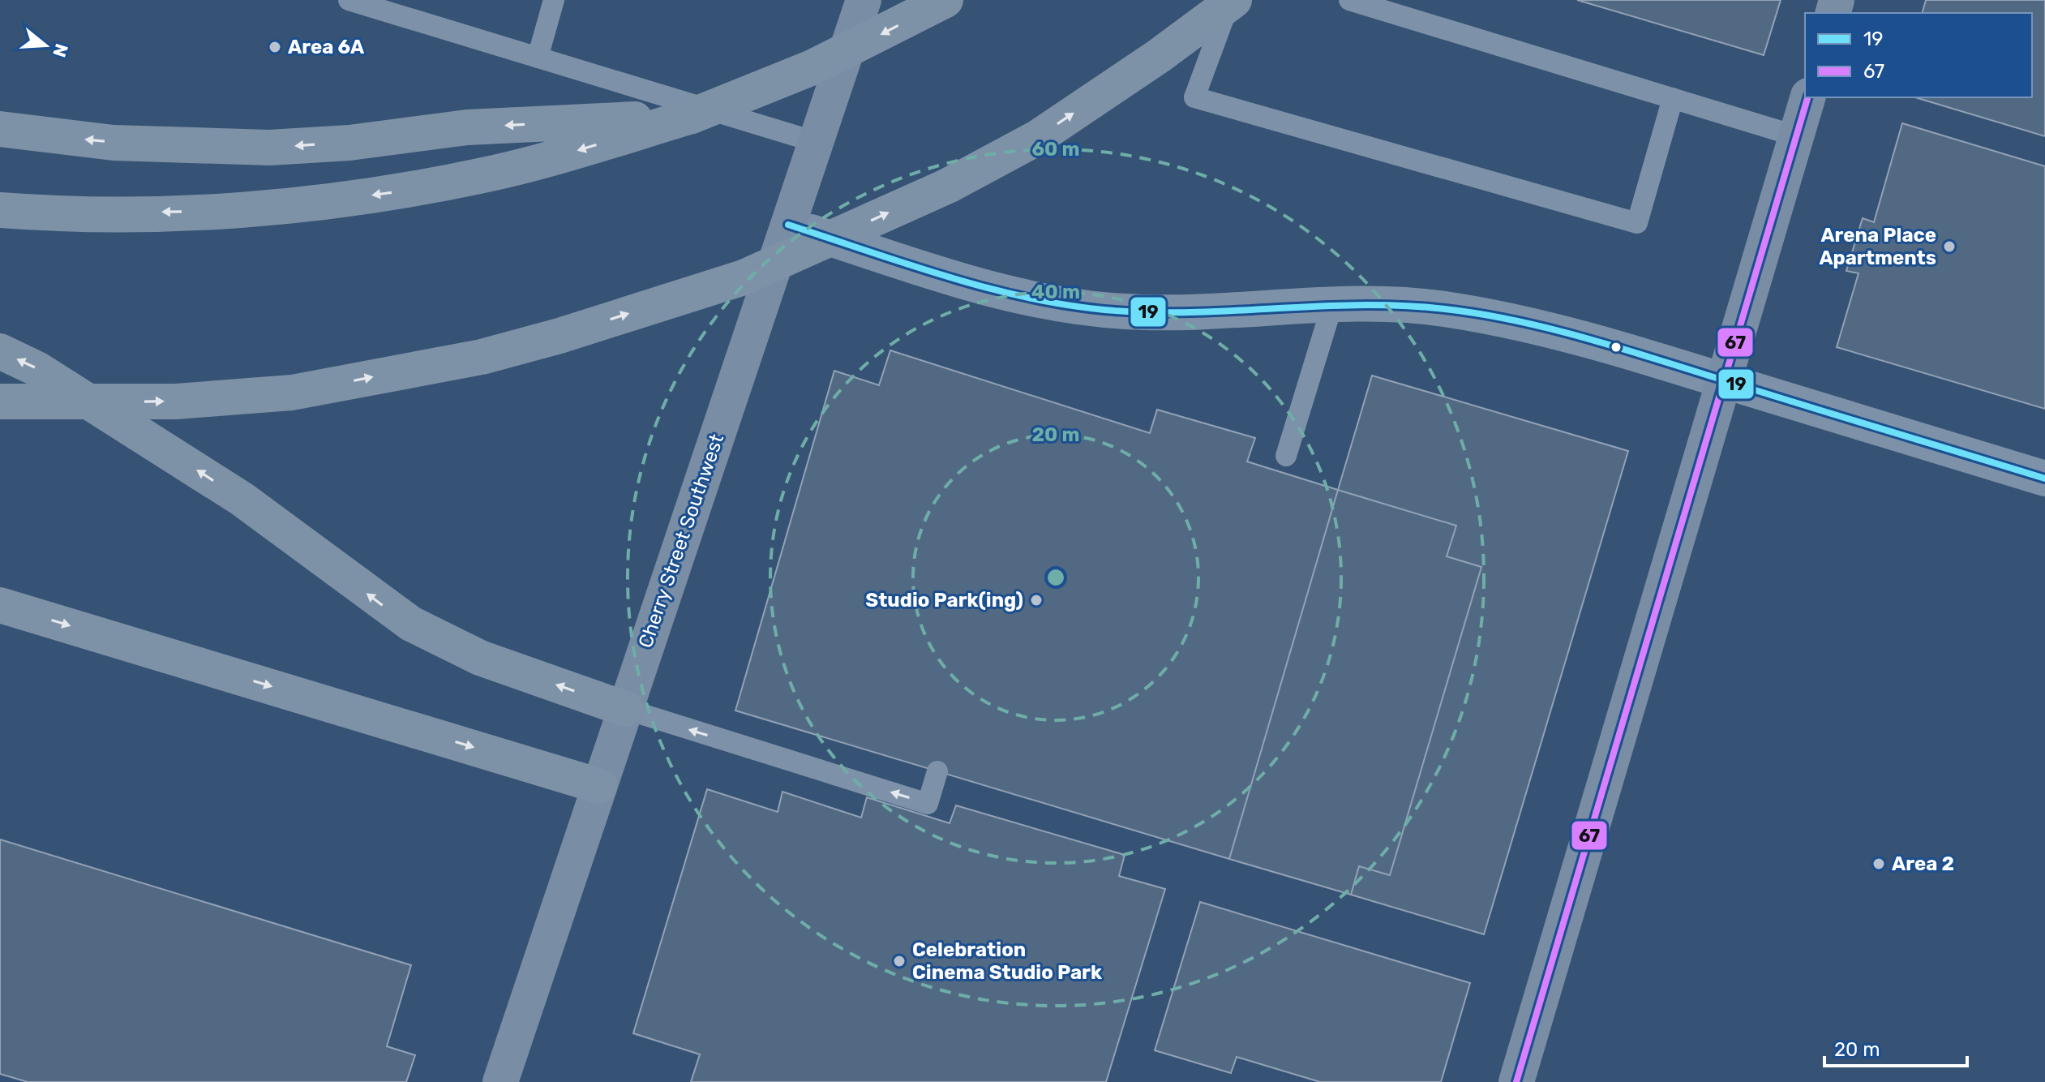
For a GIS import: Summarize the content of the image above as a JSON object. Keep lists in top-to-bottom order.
{
  "streets": {
    "main road": ["Cherry Street Southwest"]
  },
  "places": [
    "Area 6A",
    "Arena Place Apartments",
    "Studio Park(ing)",
    "Area 2",
    "Celebration Cinema Studio Park"
  ],
  "lines": ["transit line 67", "transit line 19"],
  "legend": ["19", "67"],
  "scale_bar": "20 m",
  "north": "right",
  "rings": ["60 m", "40 m", "20 m"]
}
